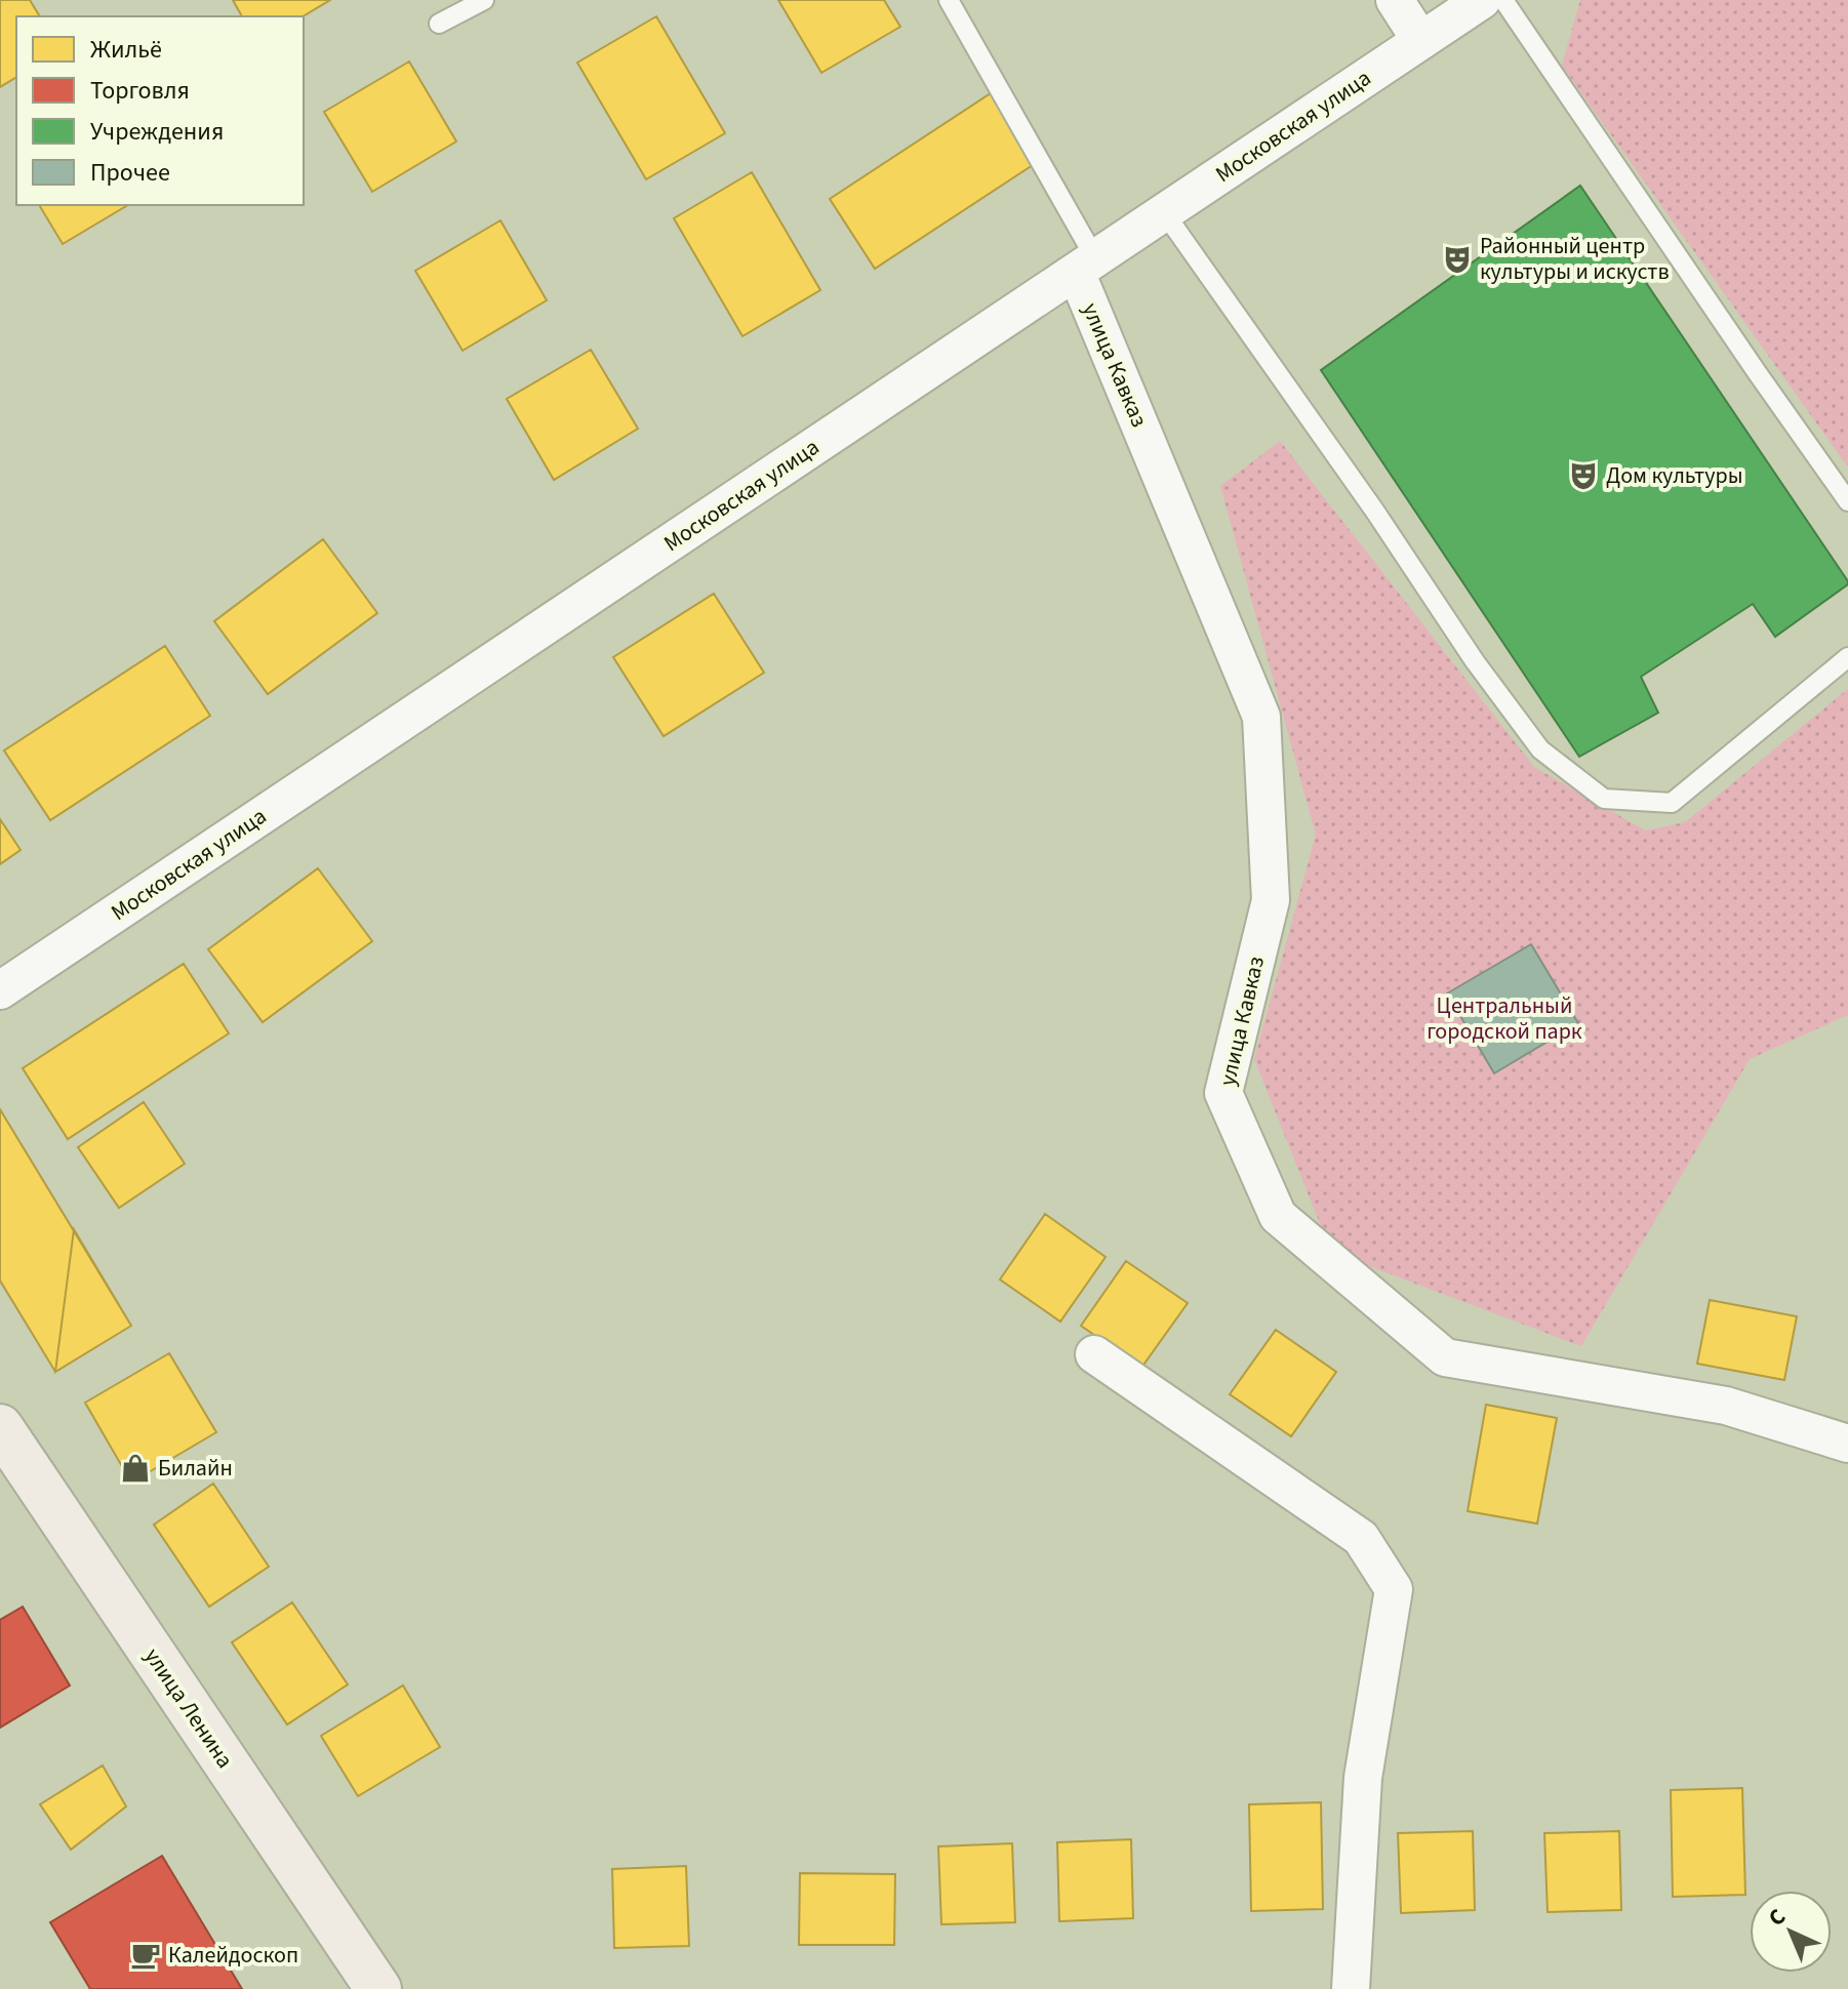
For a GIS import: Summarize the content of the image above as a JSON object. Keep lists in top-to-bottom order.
{
  "streets": {
    "street": ["Московская улица", "улица Кавказ", "улица Ленина"]
  },
  "crossings": [
    ["Московская улица", "улица Кавказ"]
  ],
  "parks": ["Центральный городской парк"],
  "places": {
    "theatre": ["Районный центр культуры и искуств", "Дом культуры"],
    "shop": ["Билайн"],
    "cafe": ["Калейдоскоп"]
  },
  "legend": [
    "Жильё",
    "Торговля",
    "Учреждения",
    "Прочее"
  ],
  "north": "top left"
}
